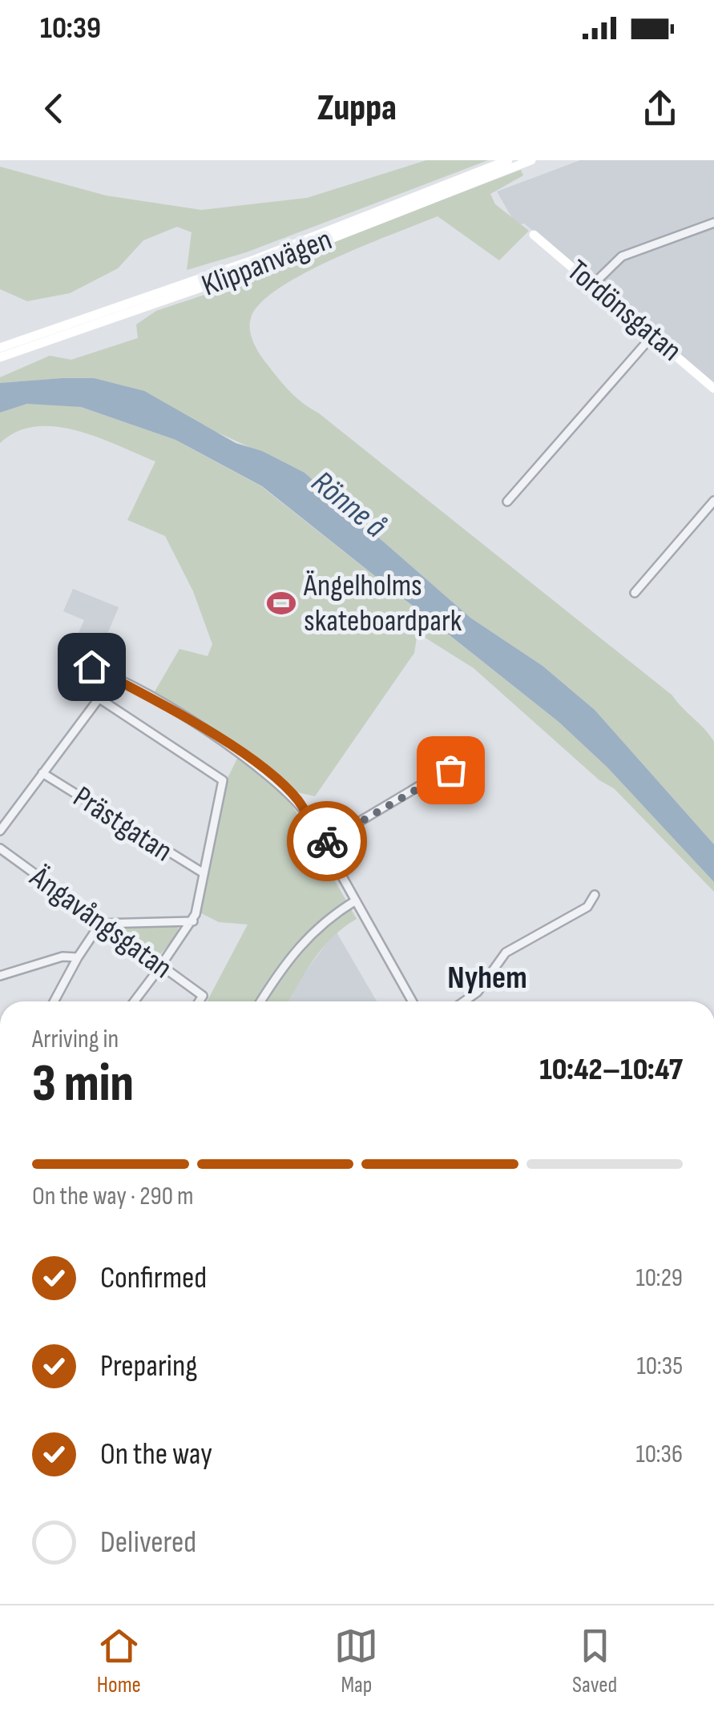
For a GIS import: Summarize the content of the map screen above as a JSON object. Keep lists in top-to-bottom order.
{
  "streets": {
    "main road": ["Klippanvägen", "Tordönsgatan"],
    "street": ["Prästgatan", "Ängavångsgatan"]
  },
  "districts": ["Nyhem"],
  "water": ["Rönne å"],
  "places": {
    "sports": ["Ängelholms skateboardpark"]
  },
  "page": {
    "status": "10:39",
    "header": "Zuppa",
    "heading": ["3 min", "Arriving in", "10:42–10:47"],
    "bar": "On the way · 290 m",
    "list": [
      ["Confirmed", "10:29"],
      ["Preparing", "10:35"],
      ["On the way", "10:36"],
      "Delivered"
    ],
    "tabs": ["Home", "Map", "Saved"]
  }
}
